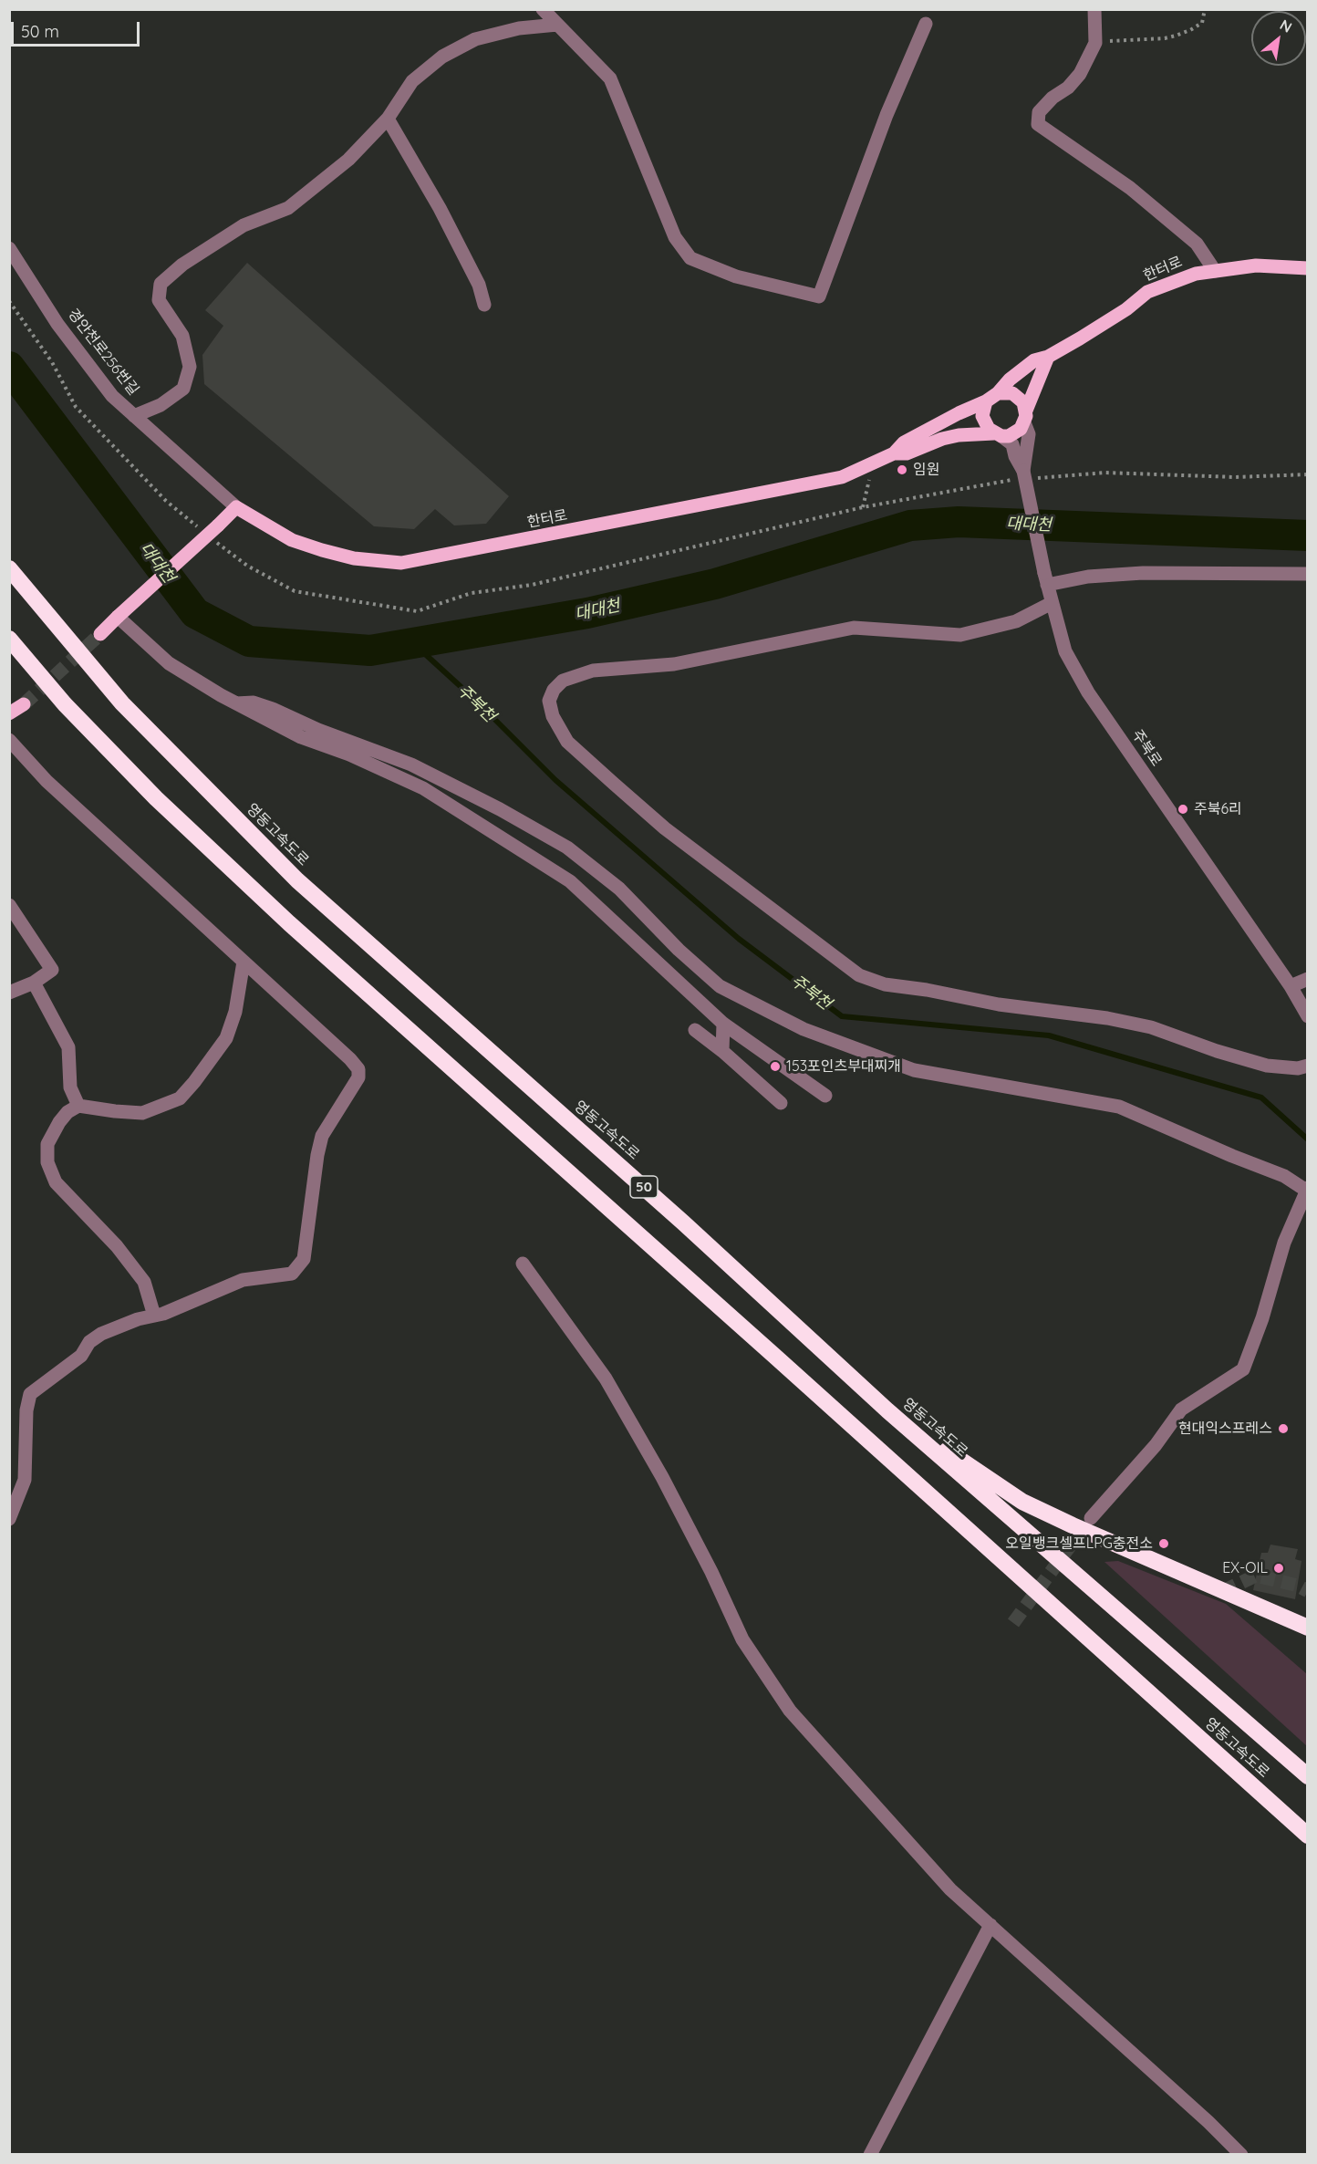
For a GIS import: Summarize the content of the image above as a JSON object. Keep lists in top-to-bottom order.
{
  "streets": {
    "highway": ["영동고속도로", "50"],
    "main road": ["한터로"],
    "street": ["경안천로256번길", "주북로"]
  },
  "crossings": [
    ["한터로", "경안천로256번길"],
    ["한터로", "주북로"]
  ],
  "water": ["대대천", "주북천"],
  "places": [
    "임원",
    "주북6리",
    "153포인츠부대찌개",
    "현대익스프레스",
    "오일뱅크셀프LPG충전소",
    "EX-OIL"
  ],
  "scale_bar": "50 m",
  "north": "top right"
}
